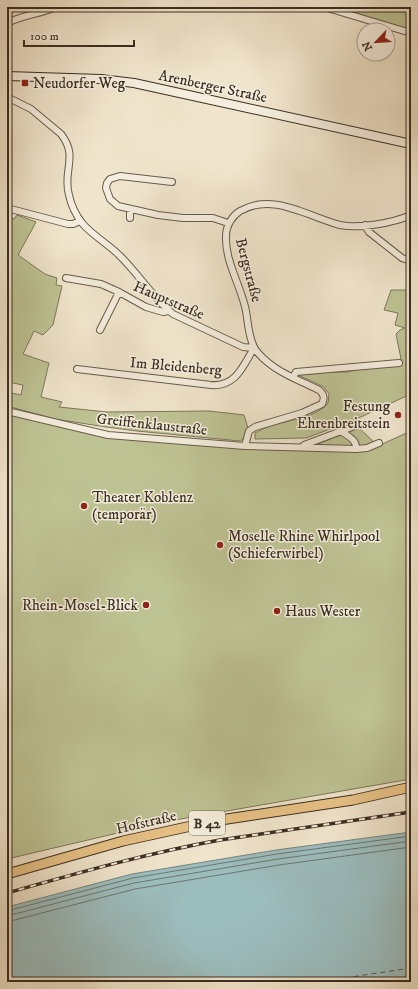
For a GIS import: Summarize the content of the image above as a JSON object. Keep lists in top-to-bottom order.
{
  "streets": {
    "main road": ["Arenberger Straße", "Hofstraße", "B 42"],
    "street": [
      "Bergstraße",
      "Hauptstraße",
      "Im Bleidenberg",
      "Greiffenklaustraße"
    ]
  },
  "crossings": [
    ["Bergstraße", "Hauptstraße"],
    ["Bergstraße", "Im Bleidenberg"],
    ["Bergstraße", "Greiffenklaustraße"],
    ["Hauptstraße", "Im Bleidenberg"]
  ],
  "places": {
    "transit": ["Neudorfer Weg"],
    "other": [
      "Festung Ehrenbreitstein",
      "Theater Koblenz (temporär)",
      "Moselle Rhine Whirlpool (Schieferwirbel)",
      "Rhein-Mosel-Blick",
      "Haus Wester"
    ]
  },
  "scale_bar": "100 m",
  "north": "bottom left"
}
